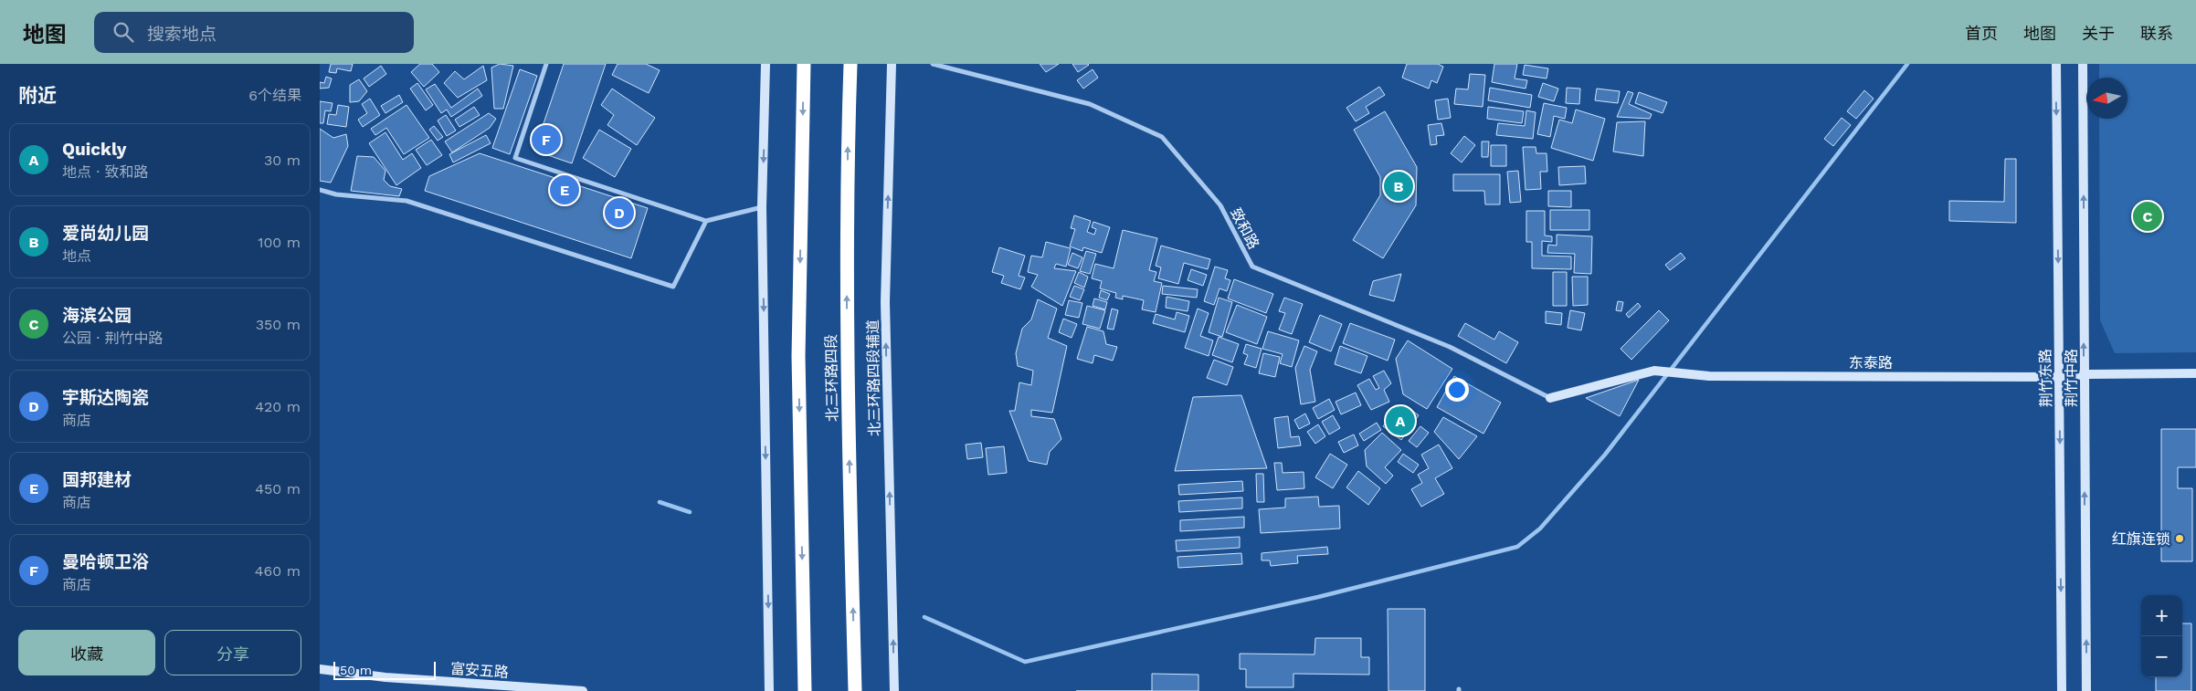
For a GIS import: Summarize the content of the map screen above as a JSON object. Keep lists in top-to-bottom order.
{
  "streets": {
    "highway": ["北三环路四段"],
    "main road": [
      "东泰路",
      "北三环路四段辅道",
      "荆竹东路",
      "荆竹中路",
      "富安五路"
    ],
    "street": ["致和路"]
  },
  "crossings": [
    ["致和路", "东泰路"],
    ["东泰路", "荆竹东路"],
    ["东泰路", "荆竹中路"]
  ],
  "one_way": ["北三环路四段辅道", "荆竹东路", "荆竹中路"],
  "places": ["红旗连锁"],
  "scale_bar": "50 m",
  "north": "left",
  "page": {
    "header": "地图",
    "search": "搜索地点",
    "nav": [
      "首页",
      "地图",
      "关于",
      "联系"
    ],
    "heading": ["附近", "6个结果"],
    "list": [
      {
        "mark": "A",
        "name": "Quickly",
        "note": "地点 · 致和路",
        "value": "30 m"
      },
      {
        "mark": "B",
        "name": "爱尚幼儿园",
        "note": "地点",
        "value": "100 m"
      },
      {
        "mark": "C",
        "name": "海滨公园",
        "note": "公园 · 荆竹中路",
        "value": "350 m"
      },
      {
        "mark": "D",
        "name": "宇斯达陶瓷",
        "note": "商店",
        "value": "420 m"
      },
      {
        "mark": "E",
        "name": "国邦建材",
        "note": "商店",
        "value": "450 m"
      },
      {
        "mark": "F",
        "name": "曼哈顿卫浴",
        "note": "商店",
        "value": "460 m"
      }
    ],
    "pins": [
      "F",
      "B",
      "E",
      "D",
      "C",
      "A"
    ],
    "map_buttons": ["+", "−"],
    "buttons": ["收藏", "分享"],
    "scale": "50 m"
  }
}
